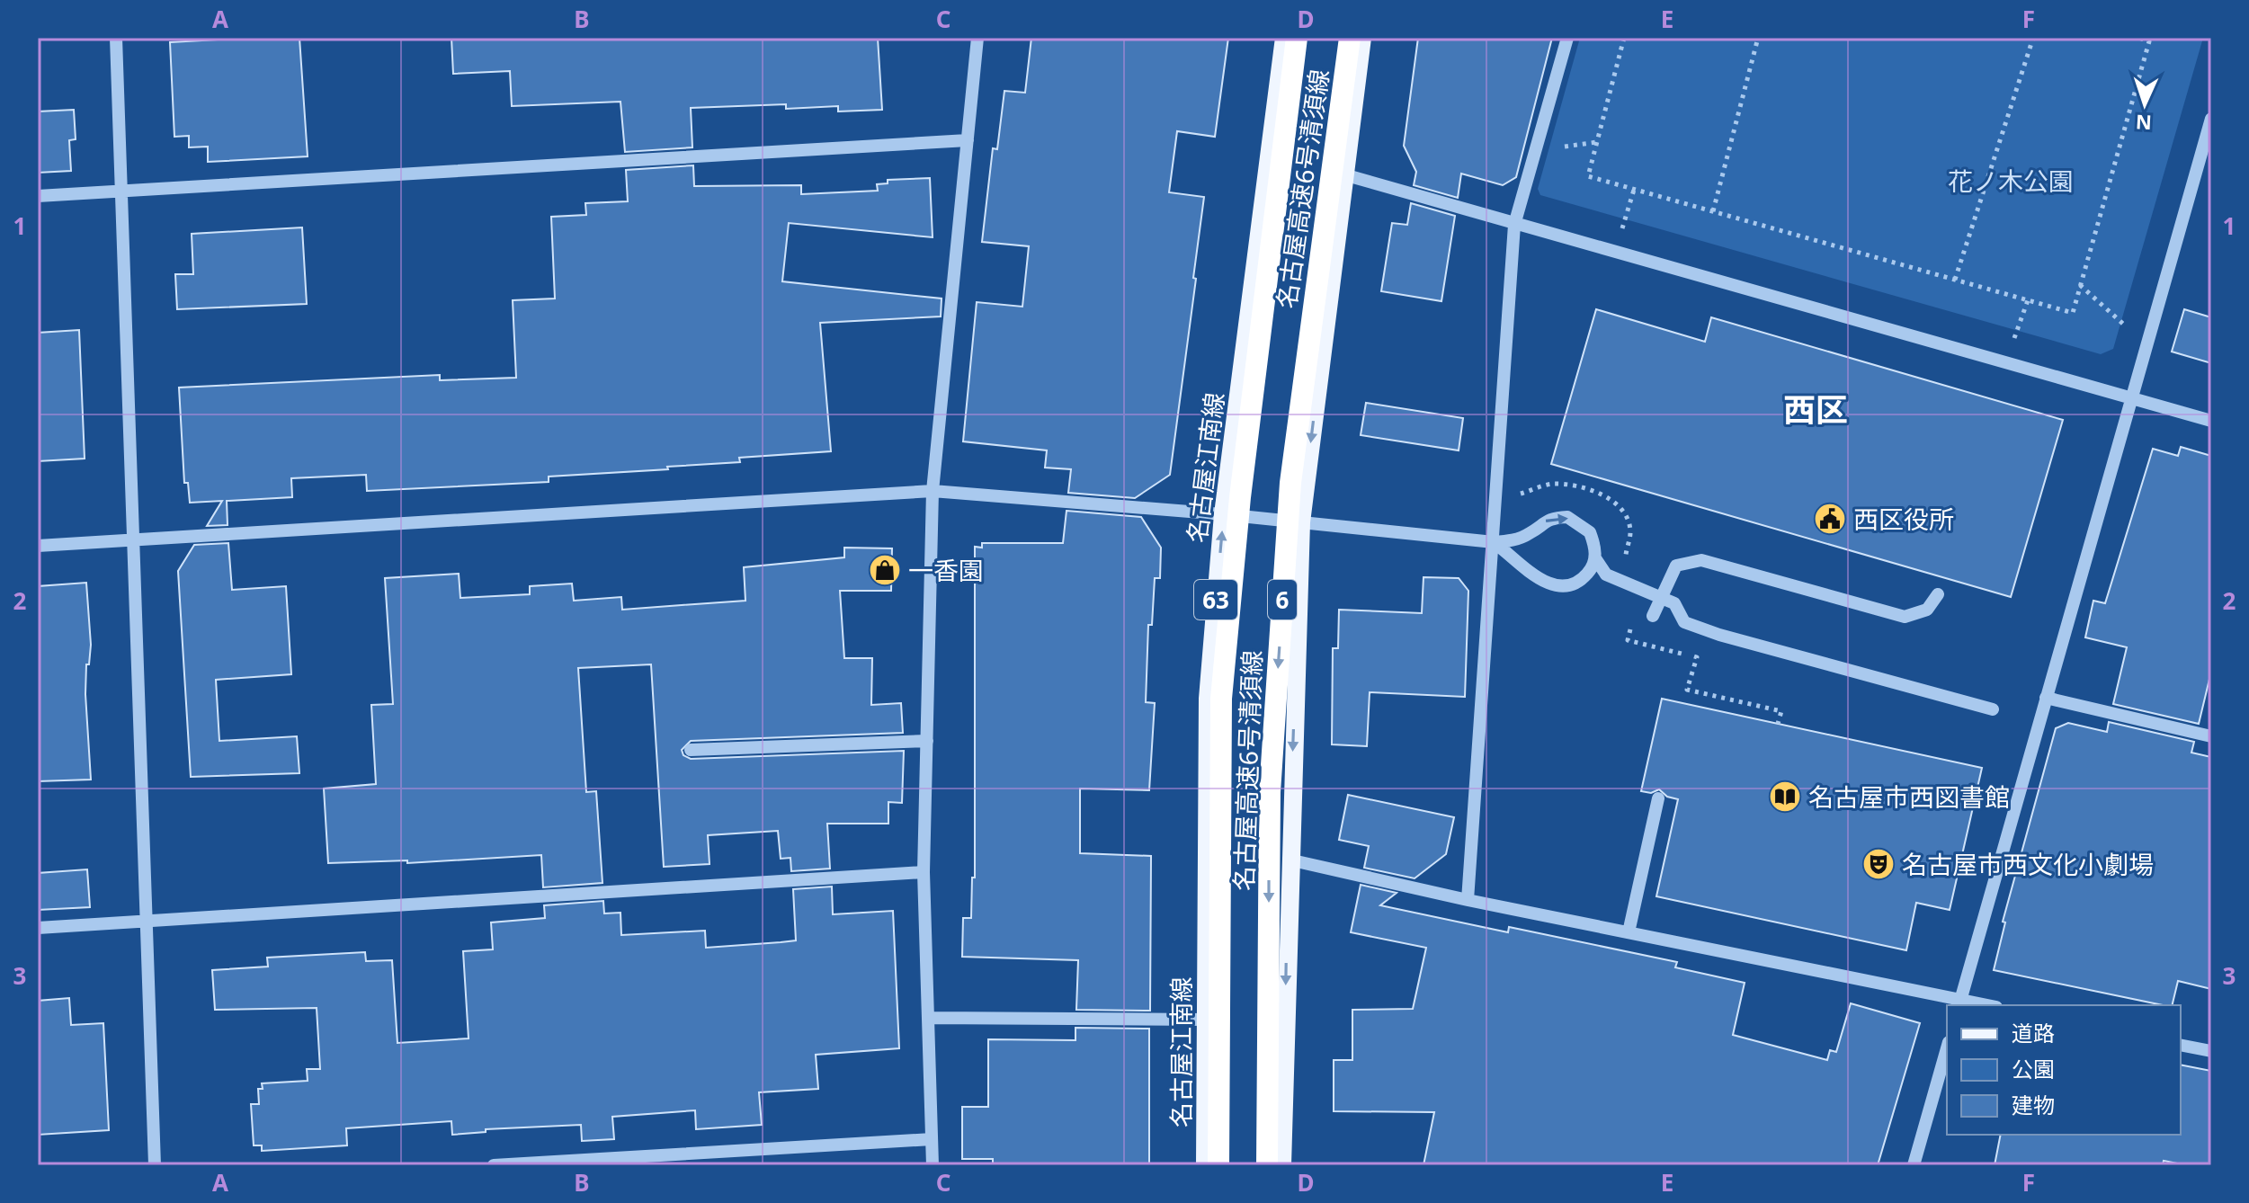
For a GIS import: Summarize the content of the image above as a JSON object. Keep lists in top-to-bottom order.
{
  "streets": {
    "highway": ["名古屋高速6号清須線", "6"],
    "main road": ["名古屋江南線", "63"]
  },
  "districts": ["西区"],
  "parks": ["花ノ木公園"],
  "places": {
    "public building": ["西区役所"],
    "shop": ["一香園"],
    "library": ["名古屋市西図書館"],
    "theatre": ["名古屋市西文化小劇場"]
  },
  "legend": ["道路", "公園", "建物"],
  "north": "bottom",
  "grid": {
    "columns": [
      "A",
      "B",
      "C",
      "D",
      "E",
      "F"
    ],
    "rows": ["1", "2", "3"]
  }
}
